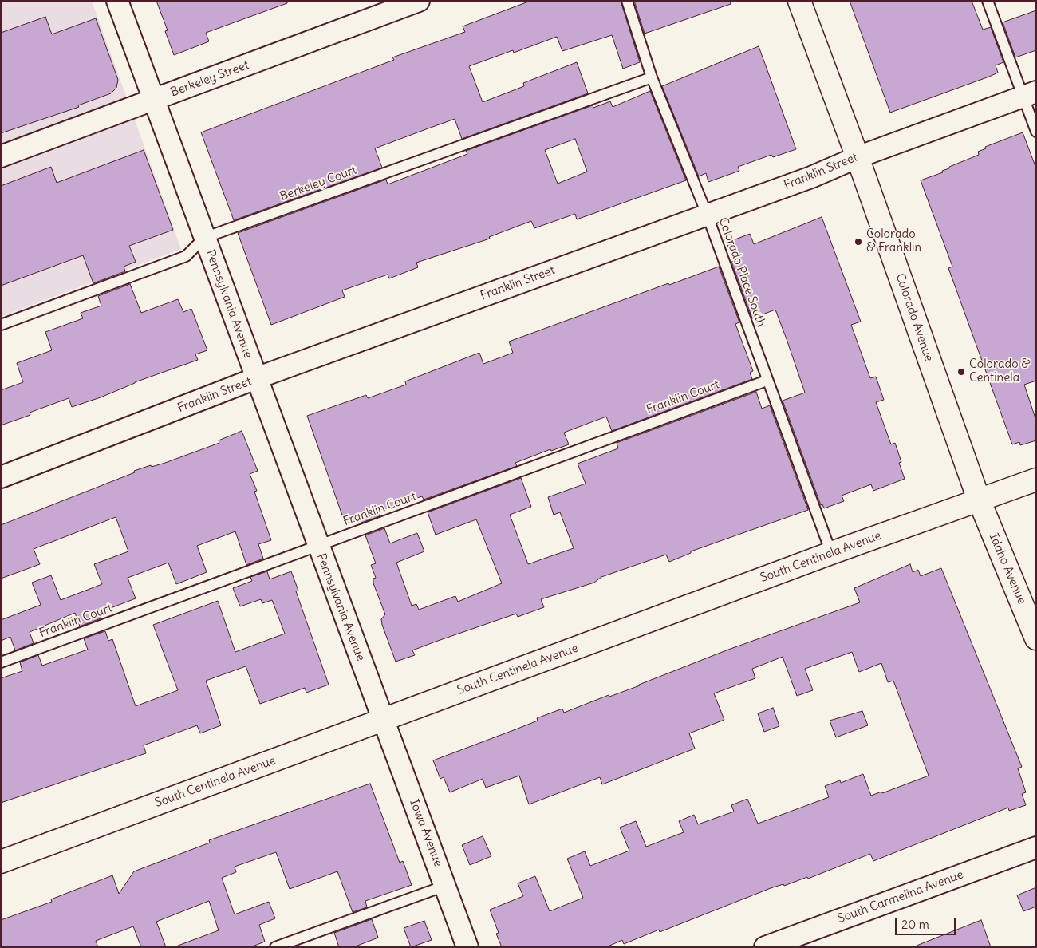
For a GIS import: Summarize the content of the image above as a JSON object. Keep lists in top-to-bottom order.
{
  "streets": {
    "street": [
      "Berkeley Street",
      "Franklin Street",
      "Pennsylvania Avenue",
      "Colorado Avenue",
      "South Centinela Avenue",
      "Idaho Avenue",
      "Iowa Avenue",
      "South Carmelina Avenue"
    ],
    "lane": ["Berkeley Court", "Colorado Place South", "Franklin Court"]
  },
  "crossings": [
    ["Berkeley Street", "Pennsylvania Avenue"],
    ["Franklin Street", "Colorado Place South"],
    ["Franklin Street", "Pennsylvania Avenue"],
    ["Franklin Street", "Colorado Avenue"],
    ["Berkeley Court", "Colorado Place South"],
    ["Berkeley Court", "Pennsylvania Avenue"],
    ["Colorado Place South", "Franklin Court"],
    ["Colorado Place South", "South Centinela Avenue"],
    ["Pennsylvania Avenue", "Franklin Court"],
    ["Pennsylvania Avenue", "South Centinela Avenue"],
    ["Pennsylvania Avenue", "Iowa Avenue"],
    ["Colorado Avenue", "South Centinela Avenue"],
    ["Colorado Avenue", "Idaho Avenue"],
    ["South Centinela Avenue", "Idaho Avenue"],
    ["South Centinela Avenue", "Iowa Avenue"]
  ],
  "places": ["Colorado & Franklin", "Colorado & Centinela"],
  "scale_bar": "20 m"
}
